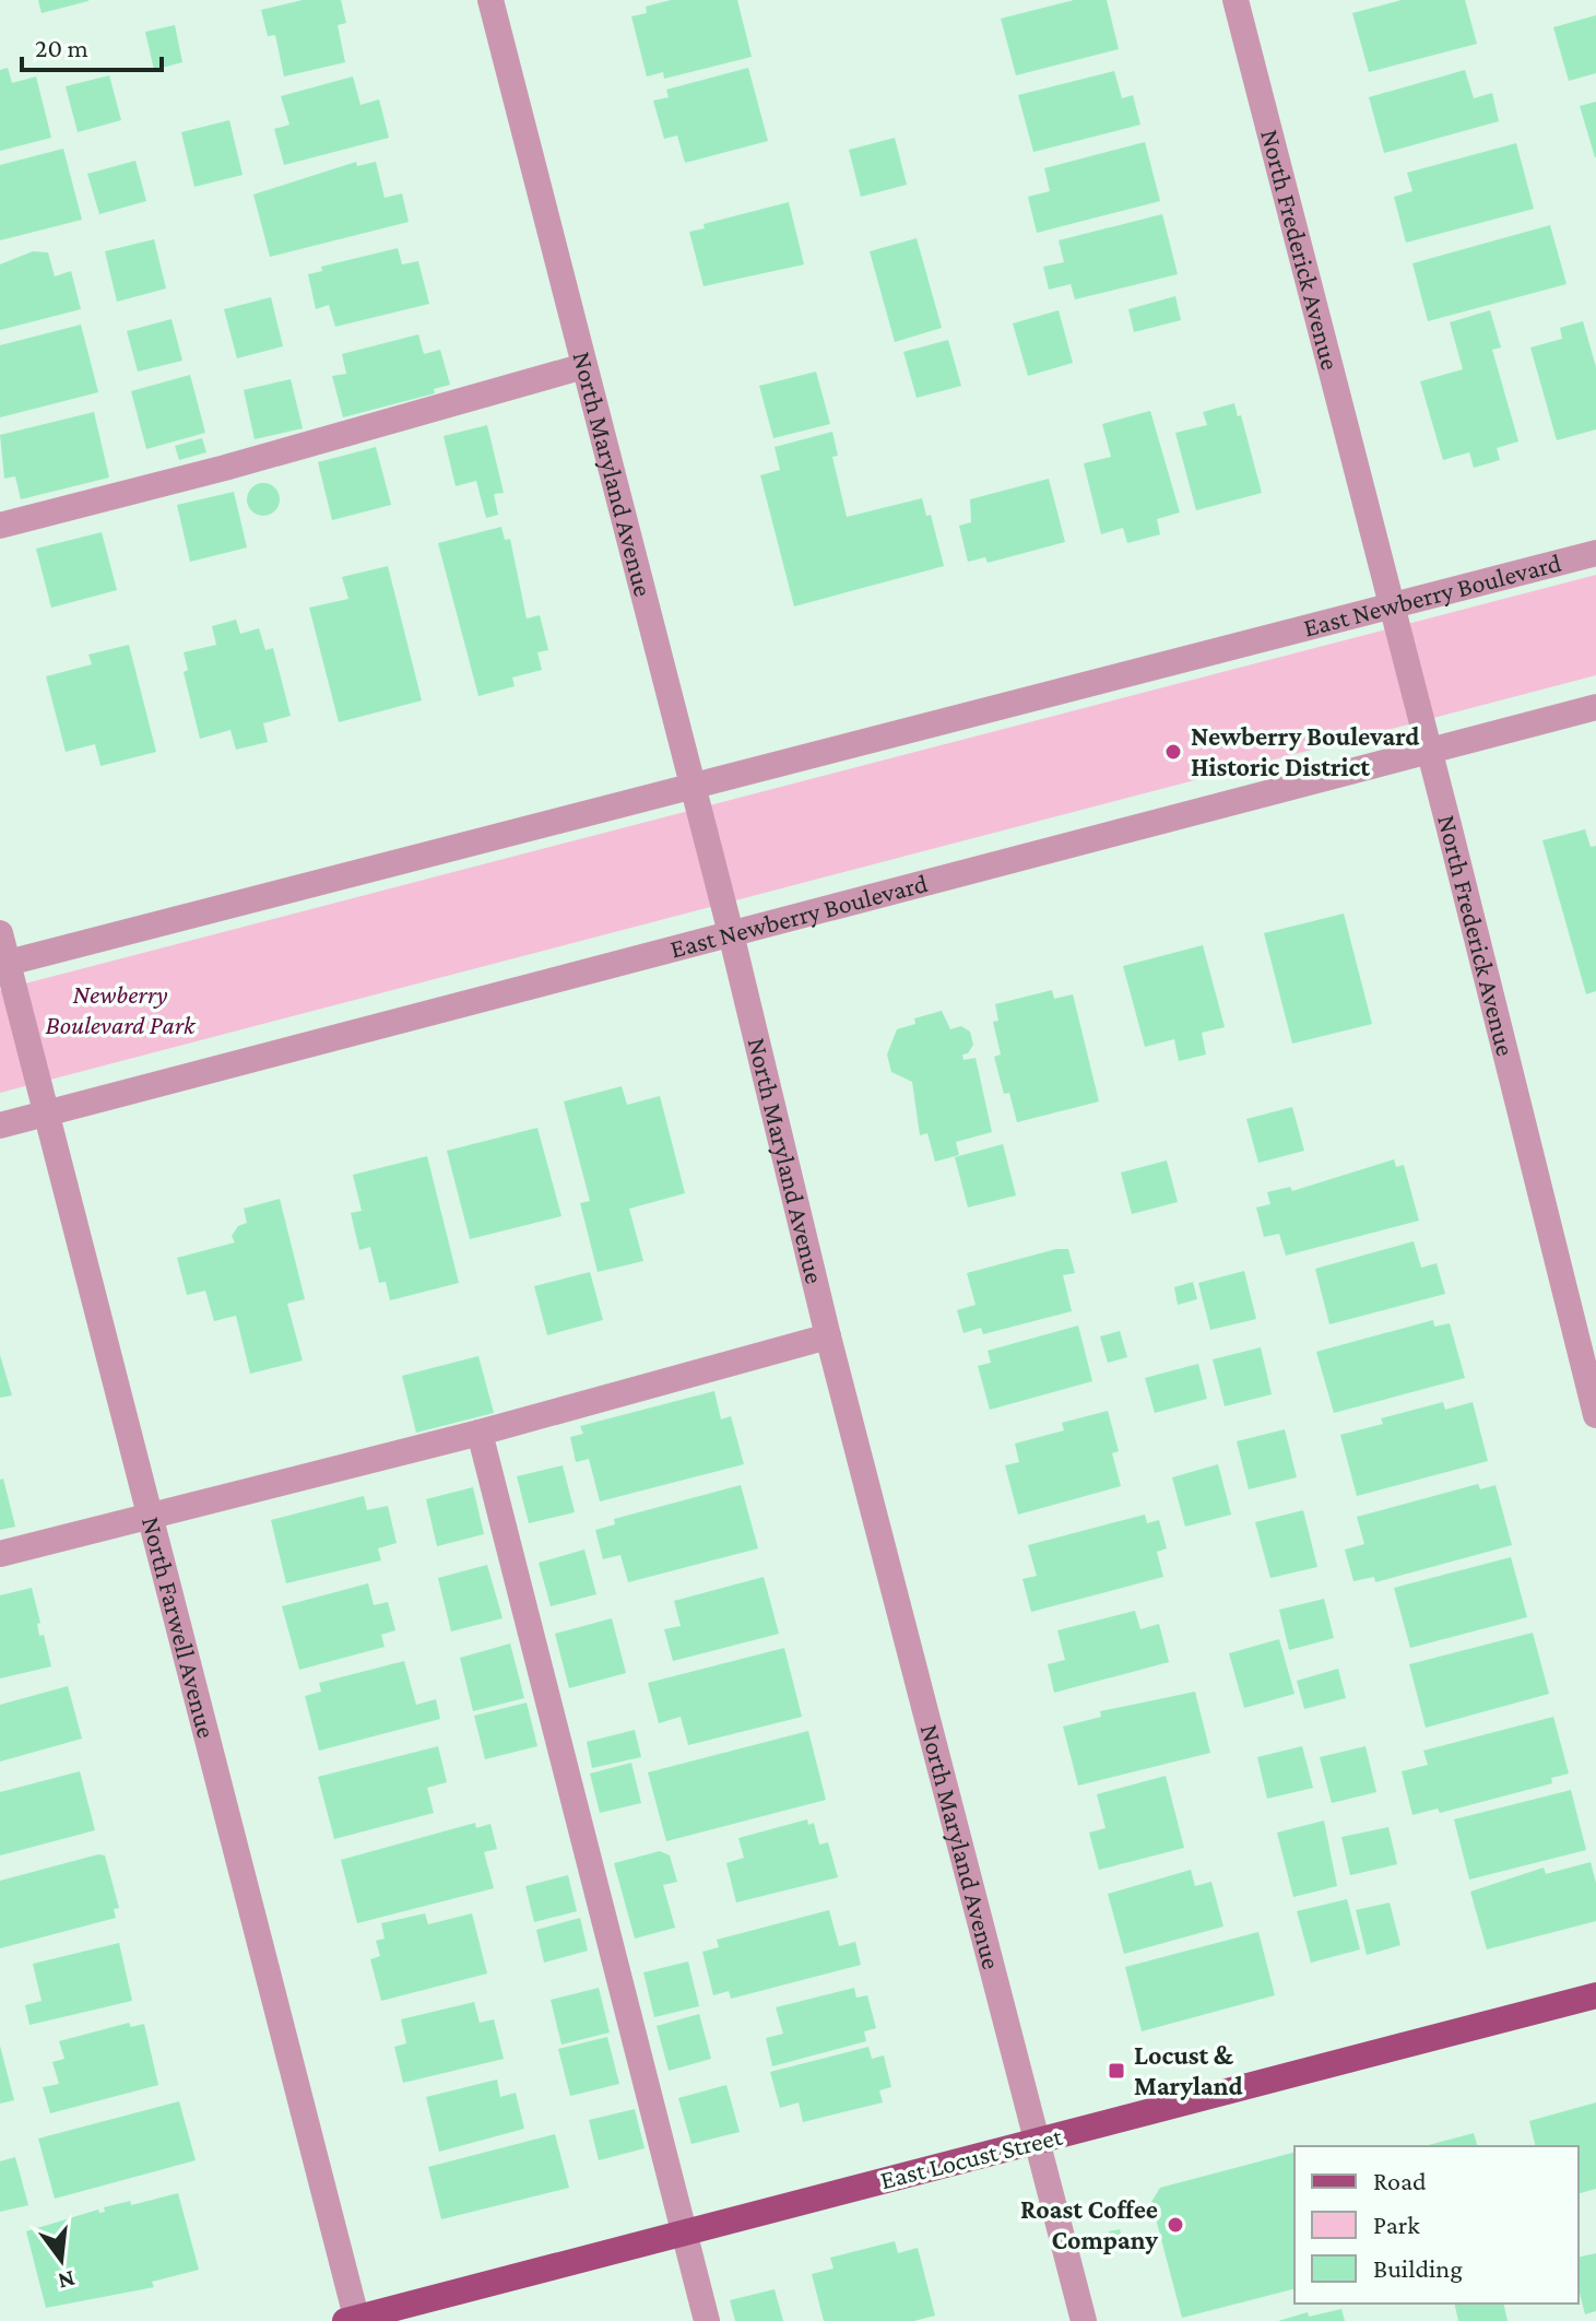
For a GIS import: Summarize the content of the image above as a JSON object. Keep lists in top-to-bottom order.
{
  "streets": {
    "main road": ["East Locust Street"],
    "street": [
      "North Frederick Avenue",
      "North Maryland Avenue",
      "East Newberry Boulevard",
      "North Farwell Avenue"
    ]
  },
  "crossings": [
    ["North Frederick Avenue", "East Newberry Boulevard"],
    ["North Maryland Avenue", "East Newberry Boulevard"],
    ["North Maryland Avenue", "East Locust Street"],
    ["East Newberry Boulevard", "North Farwell Avenue"],
    ["North Farwell Avenue", "East Locust Street"]
  ],
  "parks": ["Newberry Boulevard Park"],
  "places": {
    "other": ["Newberry Boulevard Historic District", "Roast Coffee Company"],
    "transit": ["Locust & Maryland"]
  },
  "legend": ["Road", "Park", "Building"],
  "scale_bar": "20 m",
  "north": "bottom"
}
